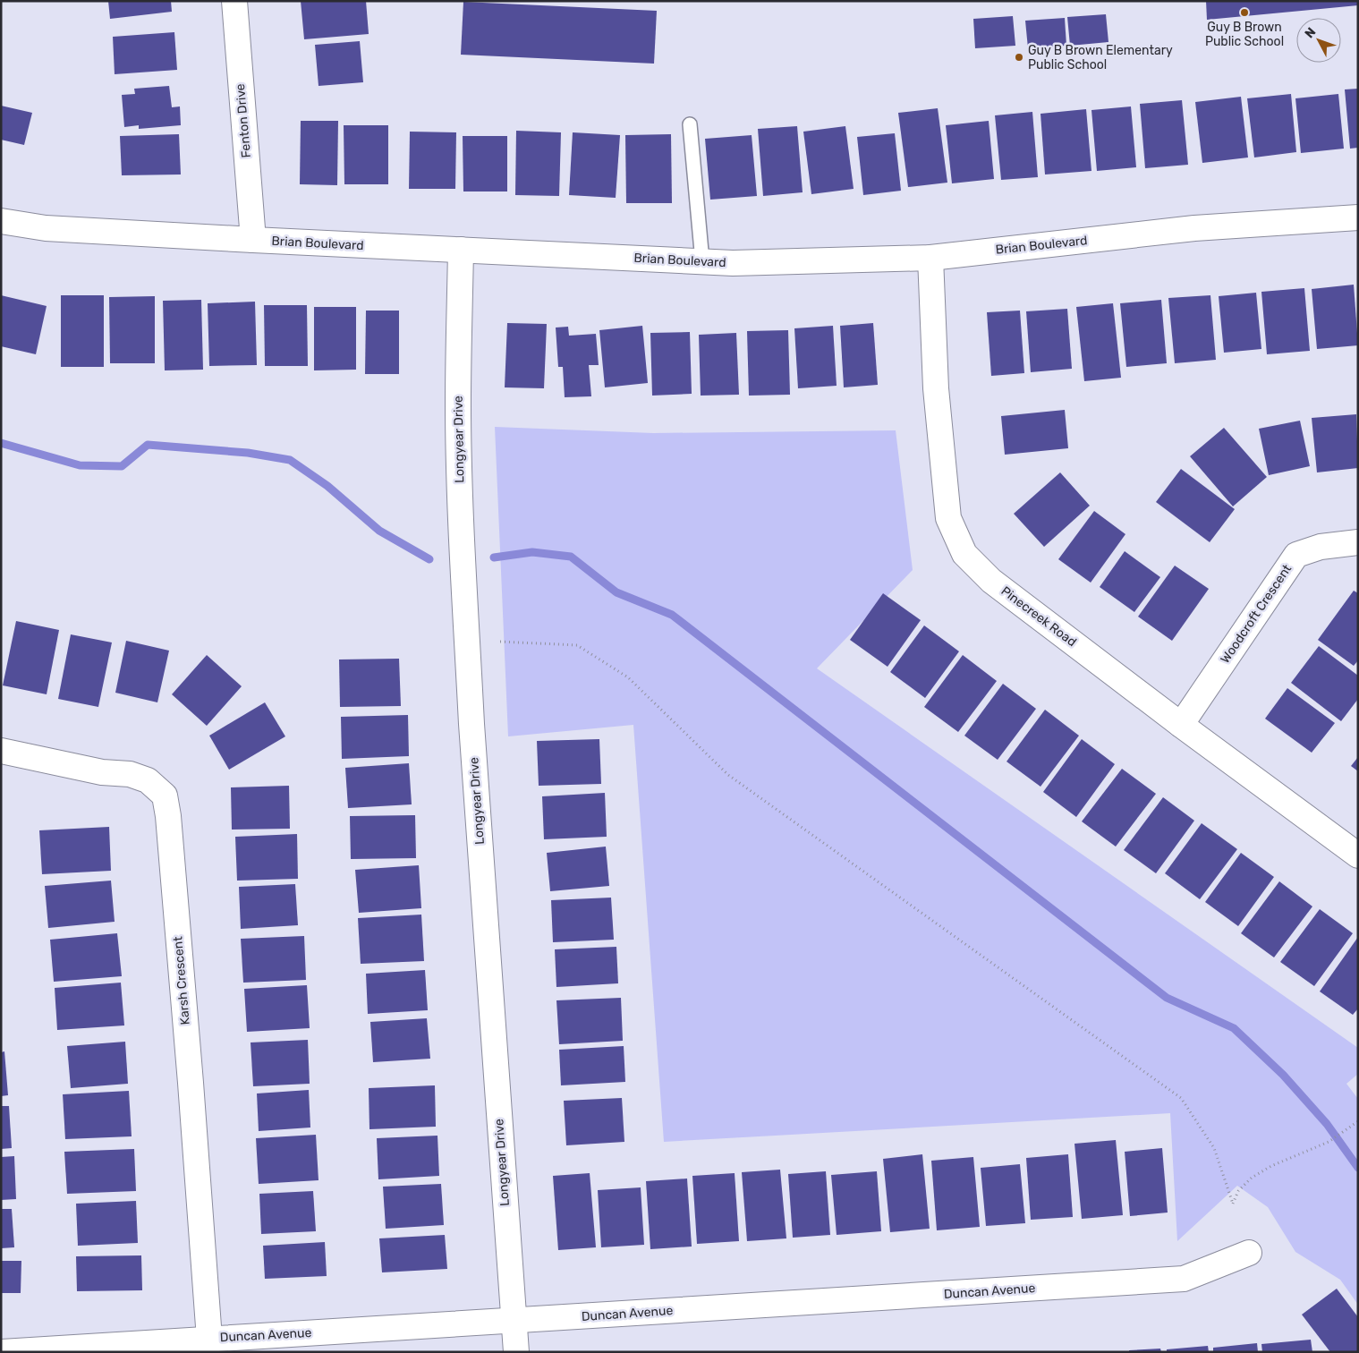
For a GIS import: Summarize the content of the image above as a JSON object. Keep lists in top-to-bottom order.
{
  "streets": {
    "street": [
      "Fenton Drive",
      "Brian Boulevard",
      "Longyear Drive",
      "Woodcroft Crescent",
      "Pinecreek Road",
      "Karsh Crescent",
      "Duncan Avenue"
    ]
  },
  "crossings": [
    ["Fenton Drive", "Brian Boulevard"],
    ["Brian Boulevard", "Longyear Drive"],
    ["Brian Boulevard", "Pinecreek Road"],
    ["Longyear Drive", "Duncan Avenue"],
    ["Woodcroft Crescent", "Pinecreek Road"],
    ["Karsh Crescent", "Duncan Avenue"]
  ],
  "places": ["Guy B Brown Public School", "Guy B Brown Elementary Public School"],
  "north": "top left"
}
